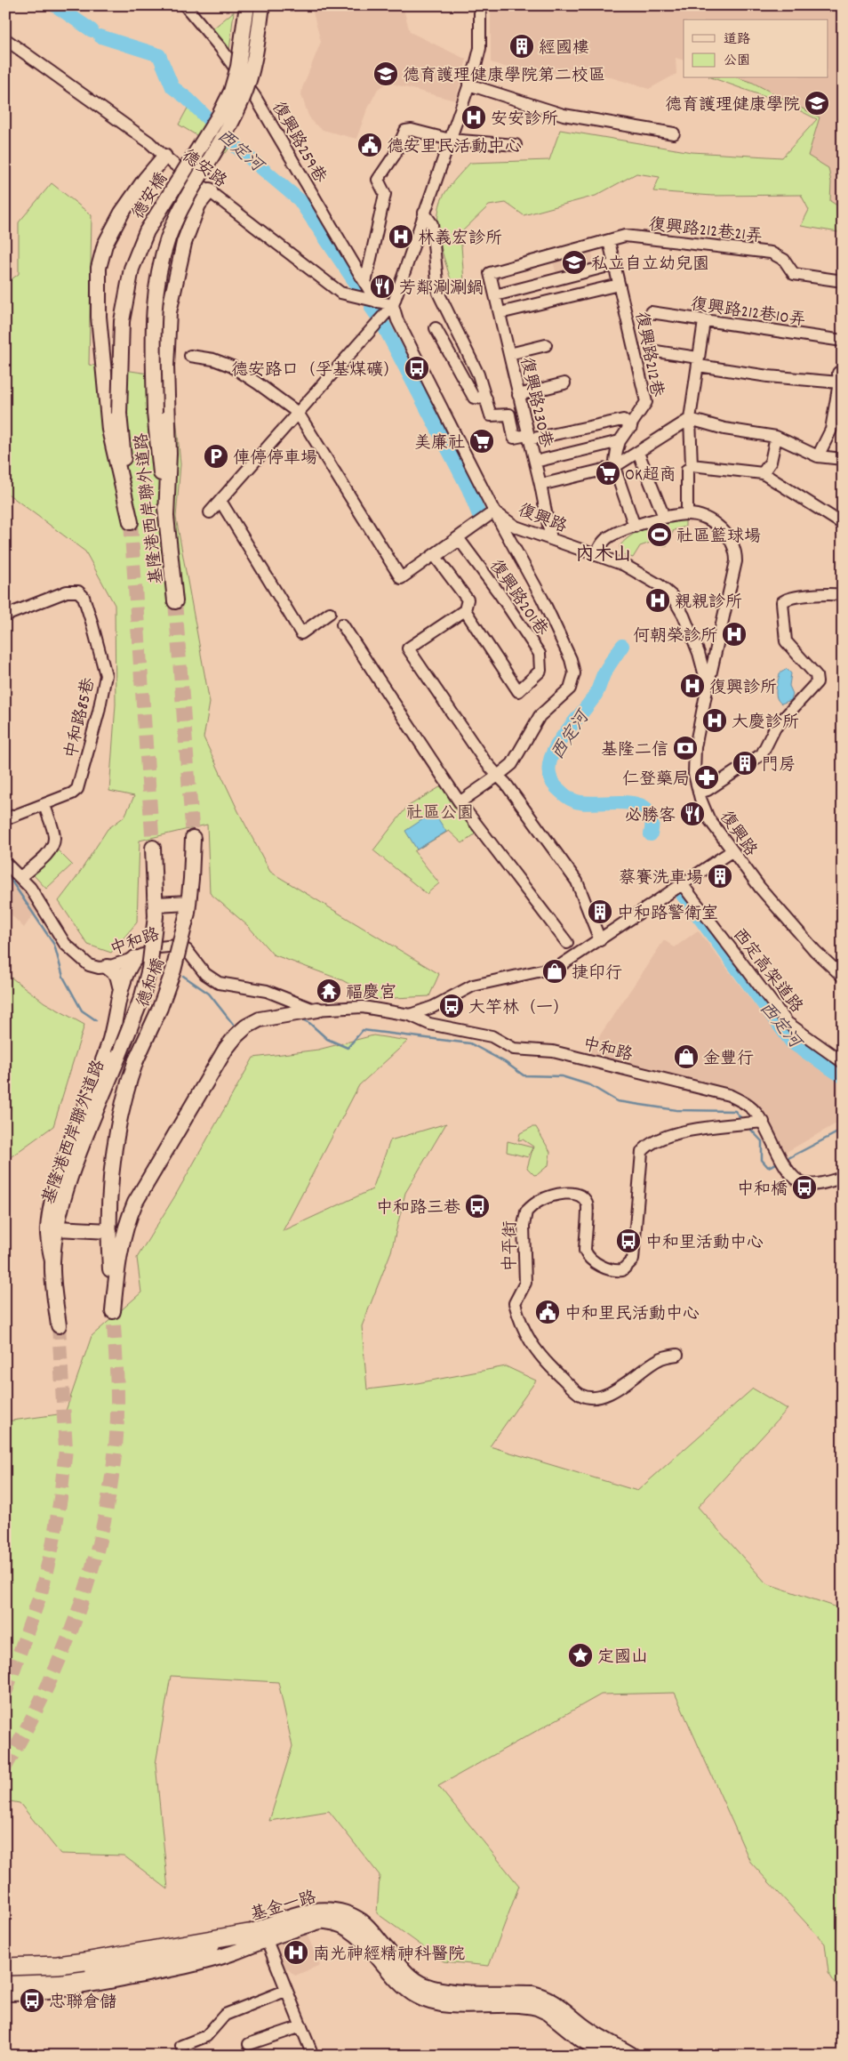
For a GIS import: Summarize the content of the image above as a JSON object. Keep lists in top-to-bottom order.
{
  "streets": {
    "main road": [
      "德安橋",
      "基隆港西岸聯外道路",
      "德和橋",
      "基金一路"
    ],
    "street": [
      "復興路259巷",
      "德安路",
      "復興路212巷21弄",
      "復興路212巷10弄",
      "復興路212巷",
      "復興路230巷",
      "復興路",
      "復興路201巷",
      "中和路85巷",
      "中和路",
      "西定高架道路",
      "中平街"
    ]
  },
  "crossings": [
    ["復興路259巷", "德安路"],
    ["德安路", "基隆港西岸聯外道路"],
    ["德安路", "復興路"],
    ["德安橋", "基隆港西岸聯外道路"],
    ["復興路212巷21弄", "復興路212巷"],
    ["復興路212巷21弄", "復興路230巷"],
    ["復興路230巷", "復興路"],
    ["基隆港西岸聯外道路", "德和橋"],
    ["復興路", "復興路201巷"],
    ["復興路", "中和路"],
    ["中和路", "西定高架道路"],
    ["中和路", "中平街"]
  ],
  "districts": ["內木山"],
  "water": ["西定河"],
  "parks": ["社區公園"],
  "places": {
    "building": [
      "經國樓",
      "門房",
      "蔡賽洗車場",
      "中和路警衛室"
    ],
    "school or university": ["德育護理健康學院第二校區", "德育護理健康學院", "私立自立幼兒園"],
    "hospital": [
      "安安診所",
      "林義宏診所",
      "親親診所",
      "何朝榮診所",
      "復興診所",
      "大慶診所",
      "南光神經精神科醫院"
    ],
    "public building": ["德安里民活動中心", "中和里民活動中心"],
    "restaurant": ["芳鄰涮涮鍋", "必勝客"],
    "bus stop": [
      "德安路口（孚基煤礦）",
      "大竿林（一）",
      "中和橋",
      "中和路三巷",
      "中和里活動中心",
      "忠聯倉儲"
    ],
    "supermarket": ["美廉社", "OK超商"],
    "parking": ["俥停停車場"],
    "sports": ["社區籃球場"],
    "bank": ["基隆二信"],
    "pharmacy": ["仁登藥局"],
    "shop": ["捷印行", "金豐行"],
    "temple": ["福慶宮"],
    "place": ["定國山"]
  },
  "legend": ["道路", "公園"]
}
